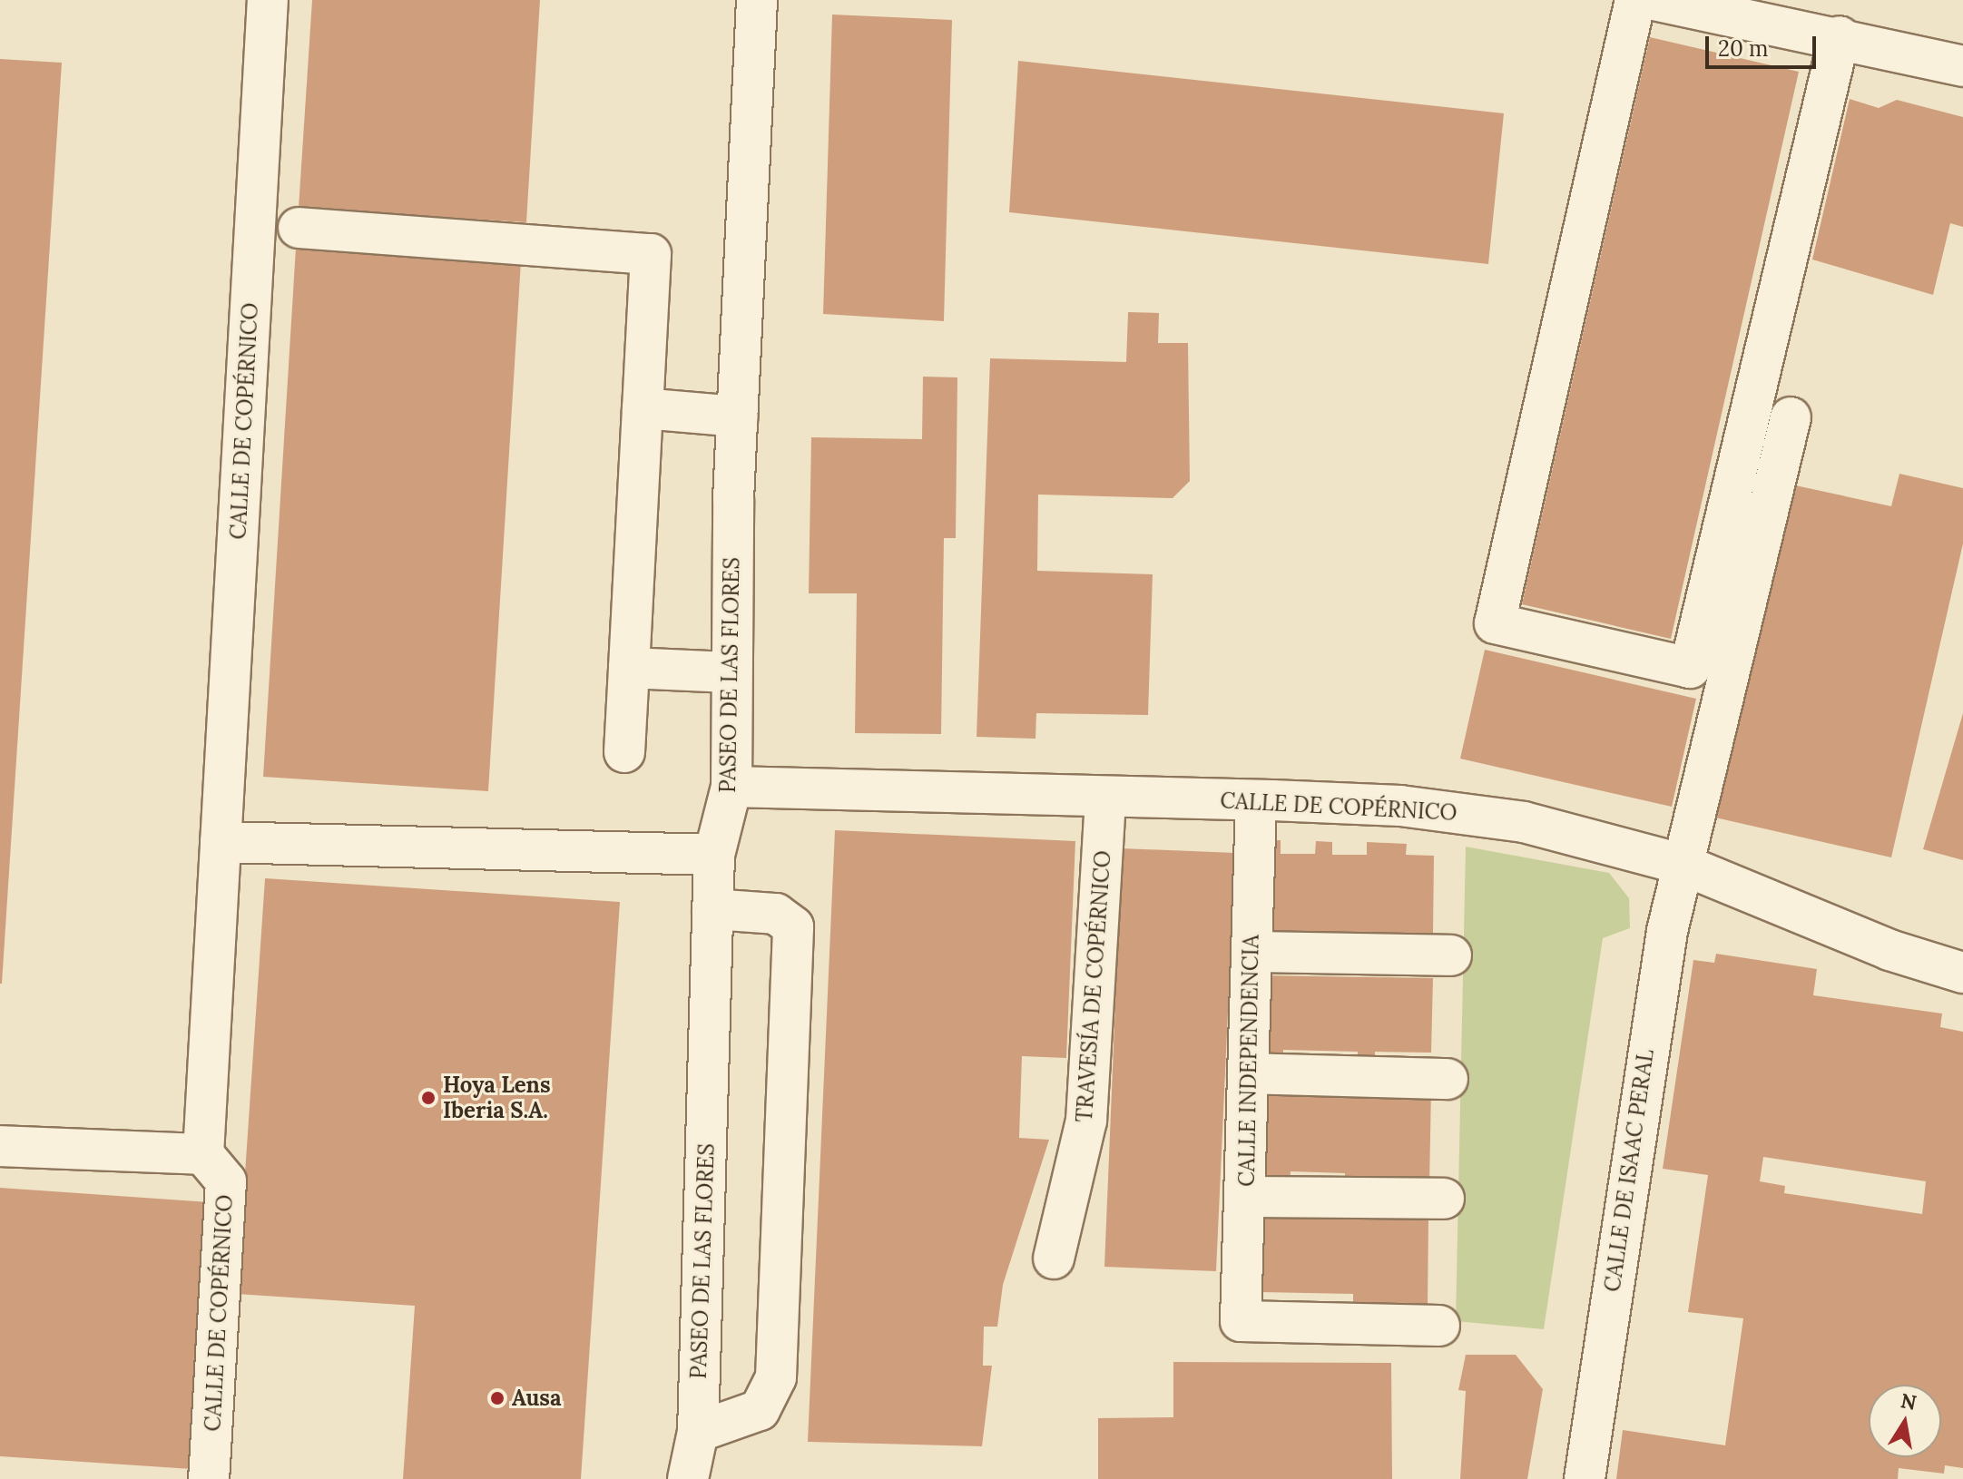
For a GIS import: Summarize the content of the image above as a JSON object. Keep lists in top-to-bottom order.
{
  "streets": {
    "street": [
      "CALLE DE COPÉRNICO",
      "PASEO DE LAS FLORES",
      "TRAVESÍA DE COPÉRNICO",
      "CALLE INDEPENDENCIA",
      "CALLE DE ISAAC PERAL"
    ]
  },
  "crossings": [
    ["CALLE DE COPÉRNICO", "PASEO DE LAS FLORES"],
    ["CALLE DE COPÉRNICO", "TRAVESÍA DE COPÉRNICO"],
    ["CALLE DE COPÉRNICO", "CALLE INDEPENDENCIA"],
    ["CALLE DE COPÉRNICO", "CALLE DE ISAAC PERAL"]
  ],
  "places": ["Hoya Lens Iberia S.A.", "Ausa"],
  "scale_bar": "20 m",
  "north": "top"
}
